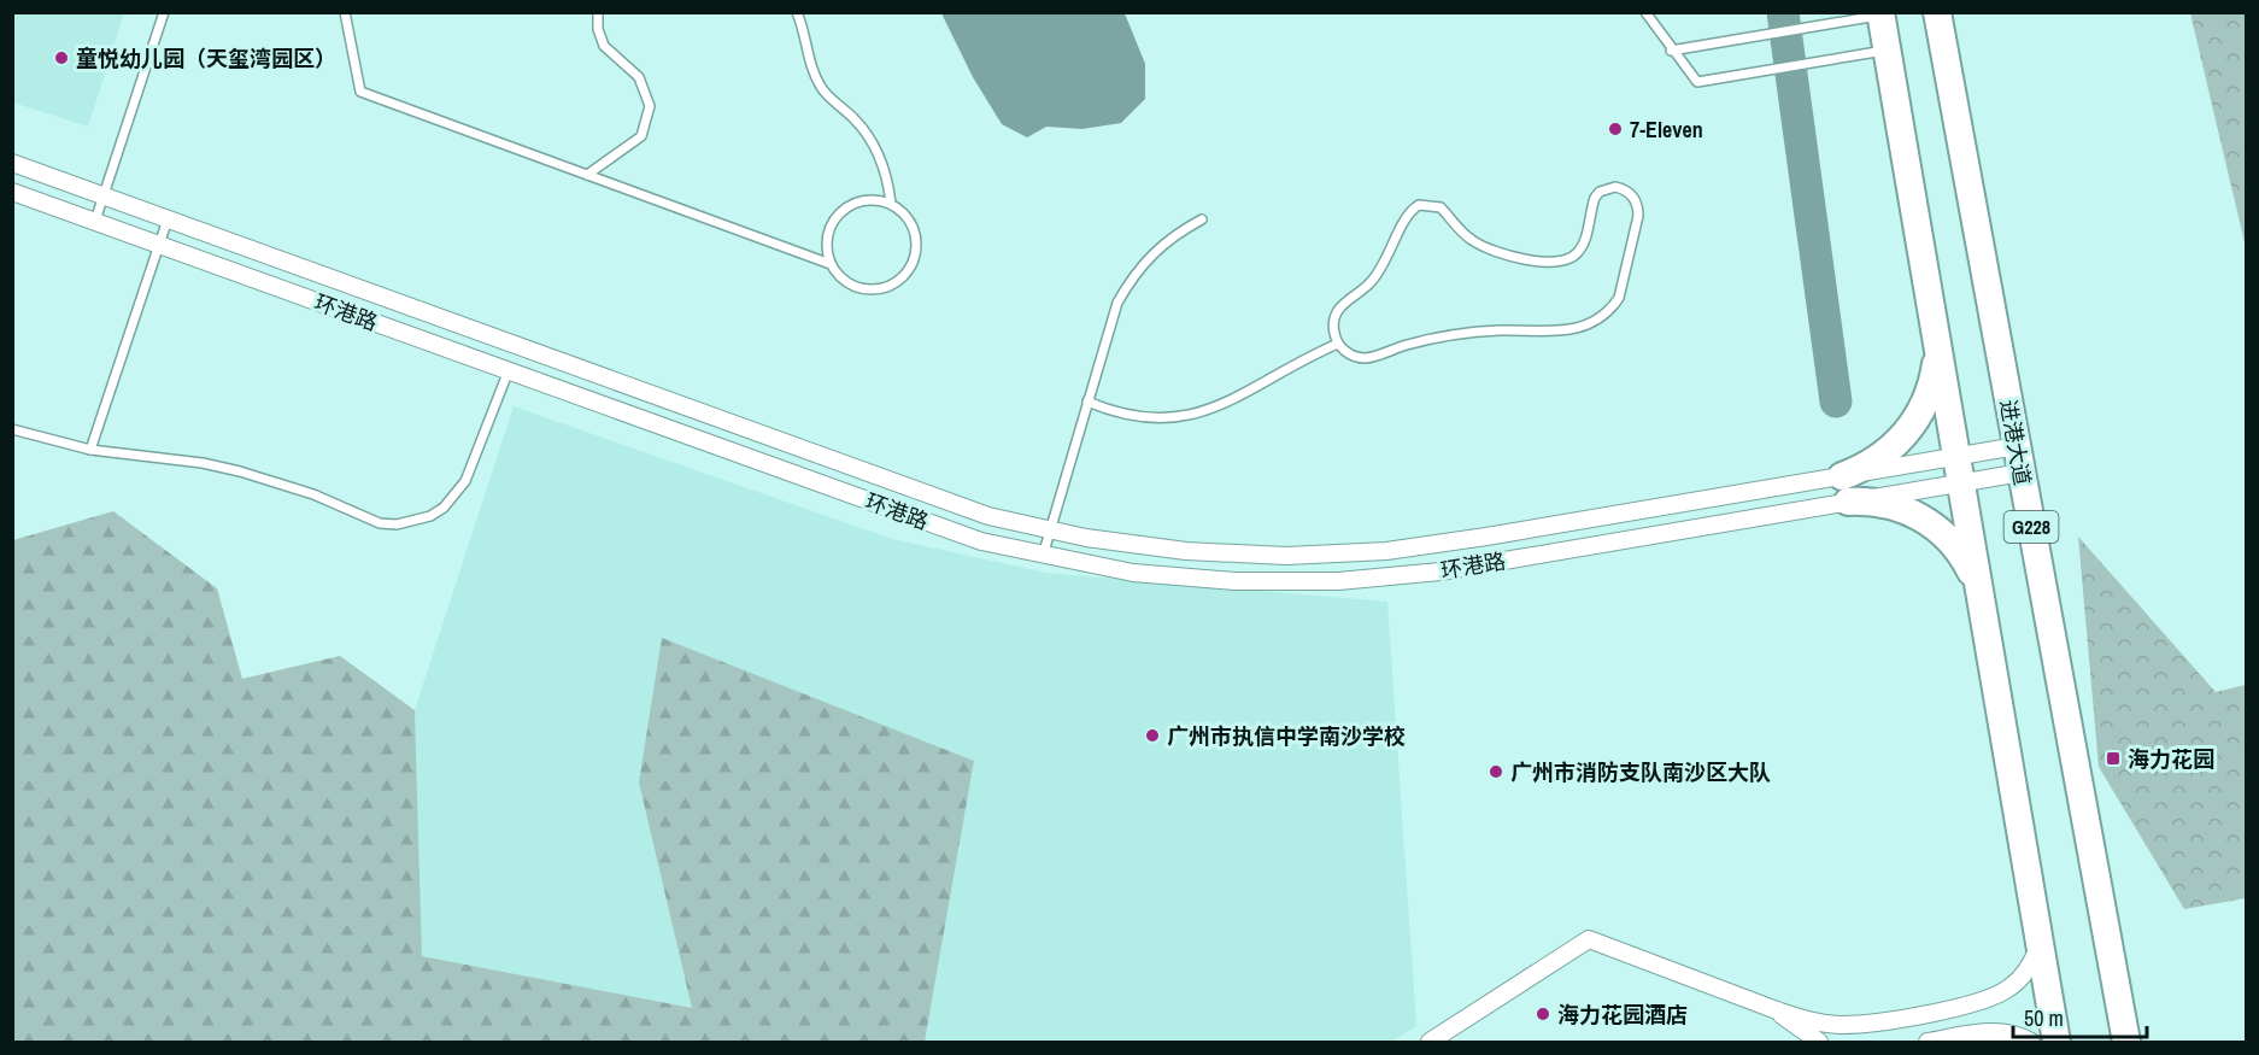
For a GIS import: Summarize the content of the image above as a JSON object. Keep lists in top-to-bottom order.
{
  "streets": {
    "highway": ["进港大道", "G228"],
    "street": ["环港路"]
  },
  "crossings": [
    ["环港路", "进港大道"]
  ],
  "places": {
    "other": [
      "童悦幼儿园（天玺湾园区）",
      "7-Eleven",
      "广州市执信中学南沙学校",
      "广州市消防支队南沙区大队",
      "海力花园酒店"
    ],
    "transit": ["海力花园"]
  },
  "scale_bar": "50 m"
}
